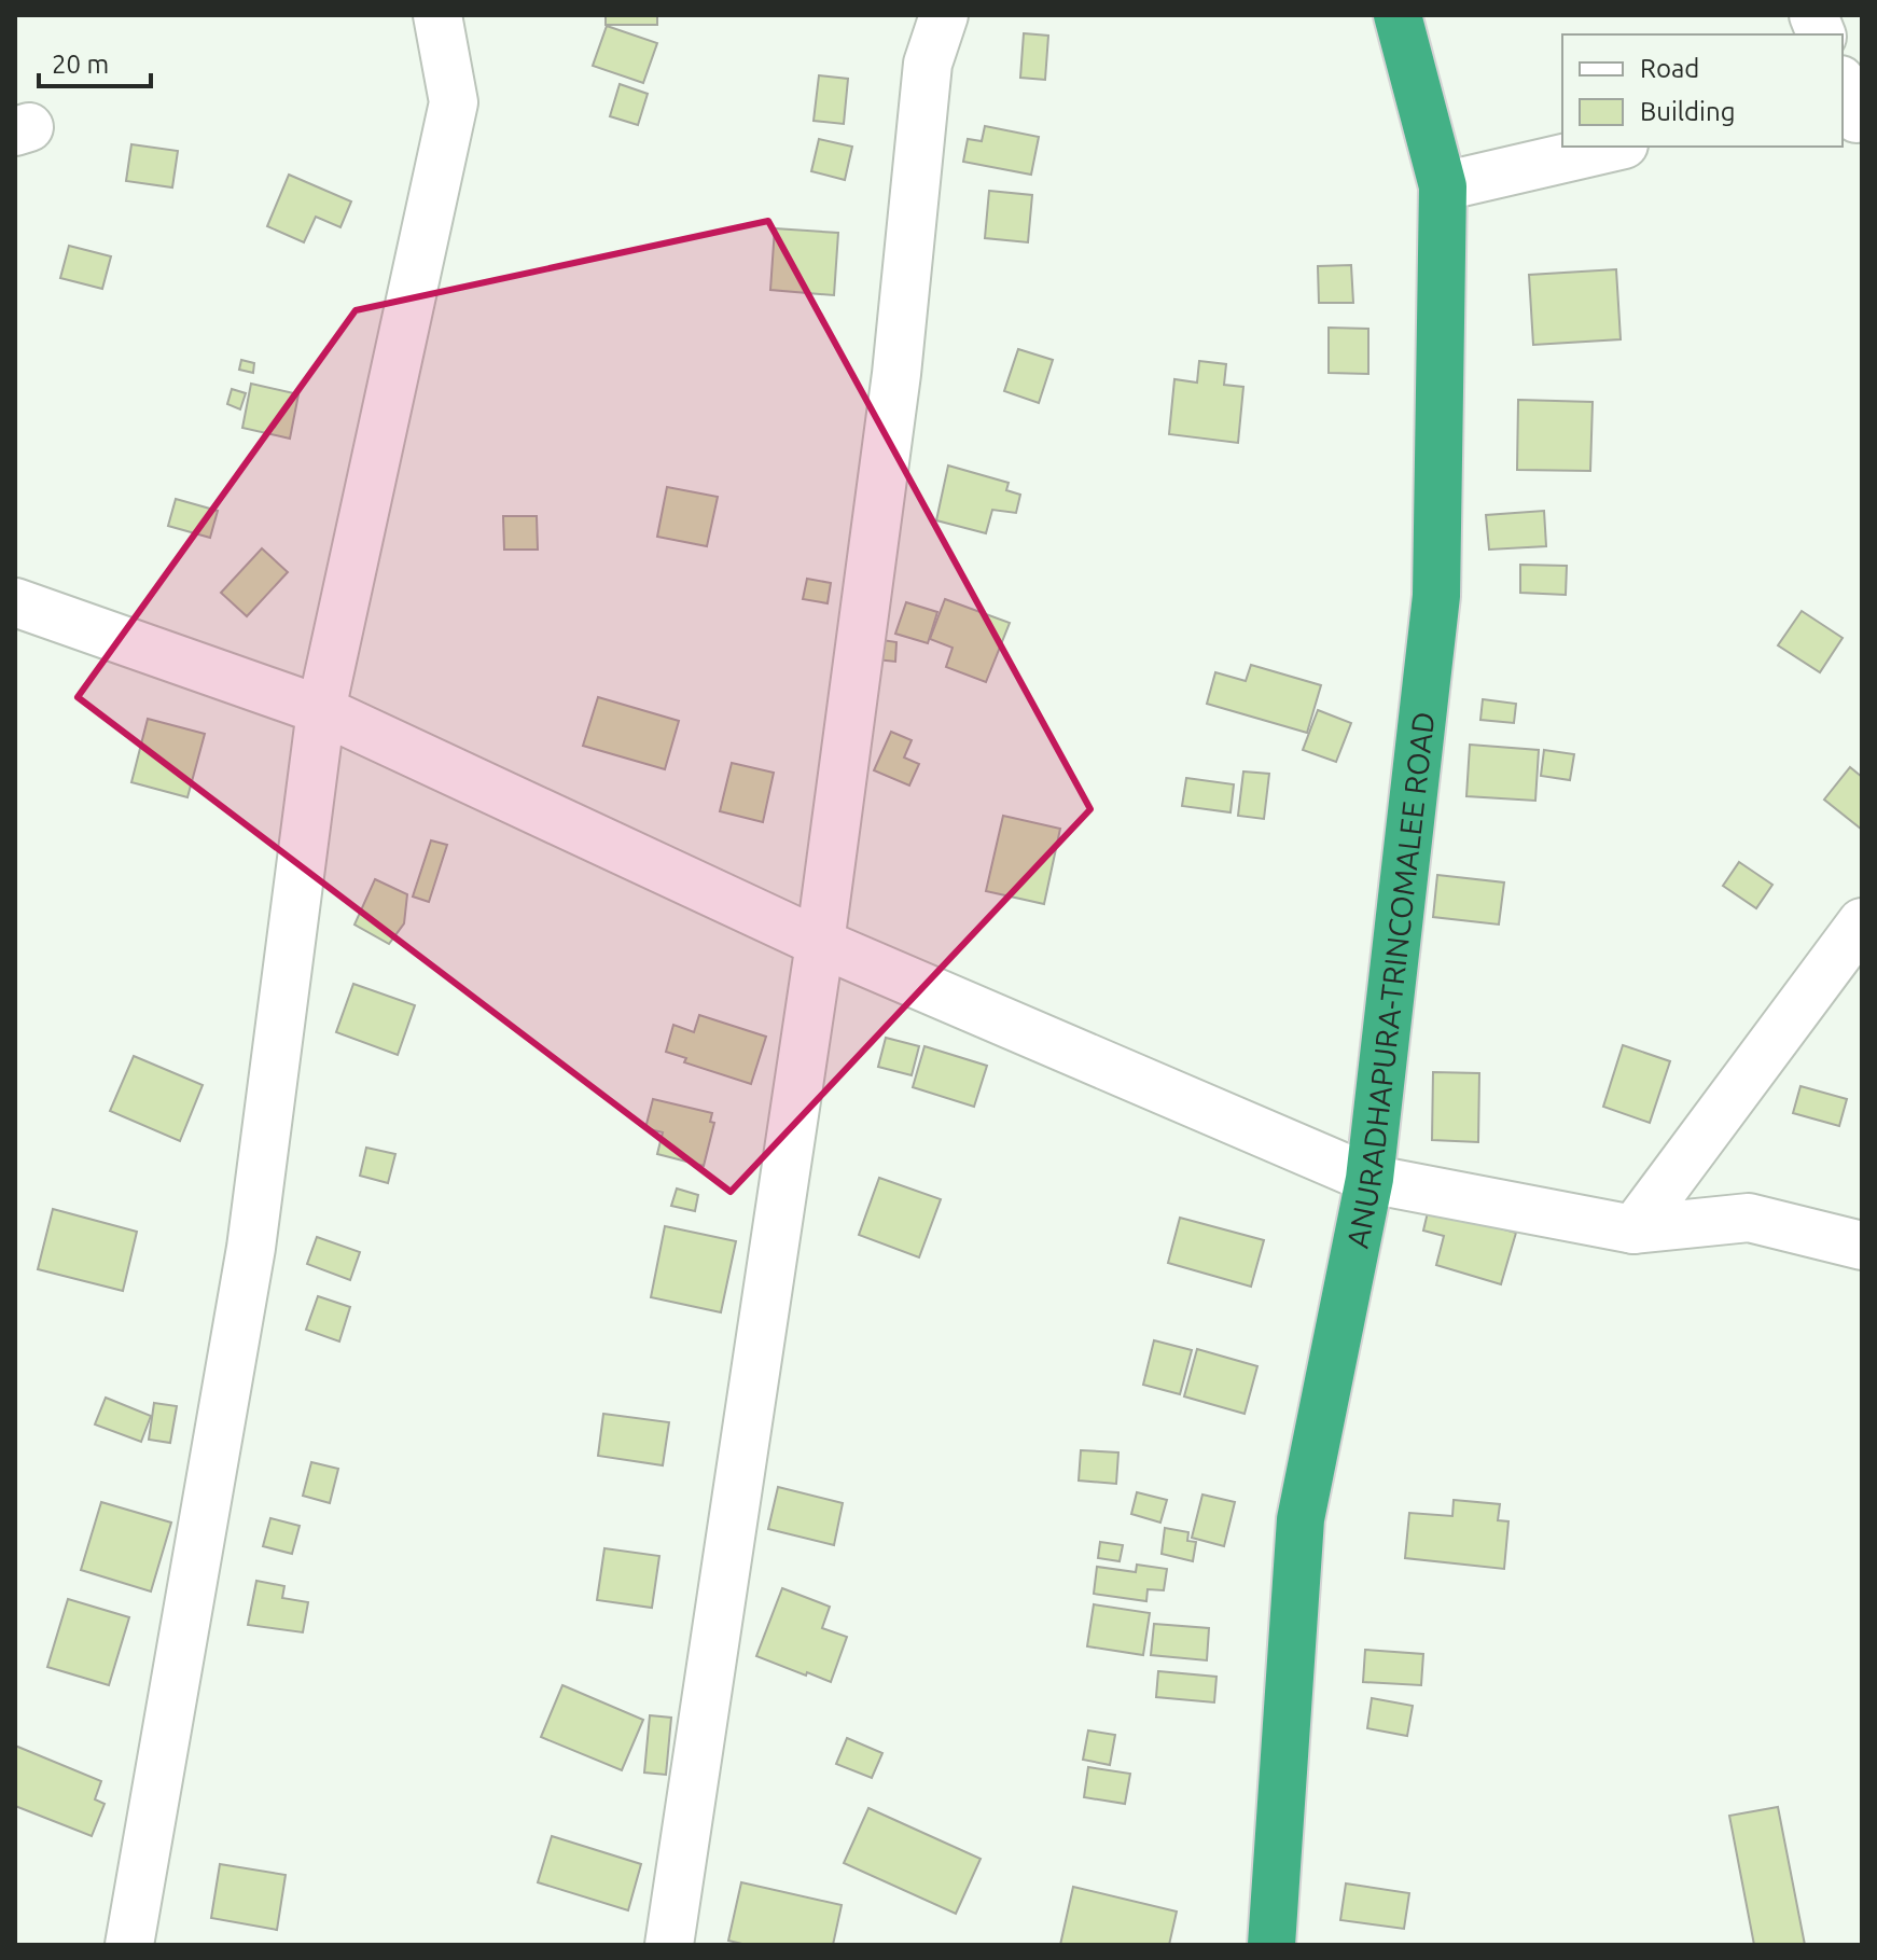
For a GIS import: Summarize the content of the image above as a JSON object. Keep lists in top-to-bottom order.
{
  "streets": {
    "highway": ["ANURADHAPURA-TRINCOMALEE ROAD"]
  },
  "legend": ["Road", "Building"],
  "scale_bar": "20 m"
}
